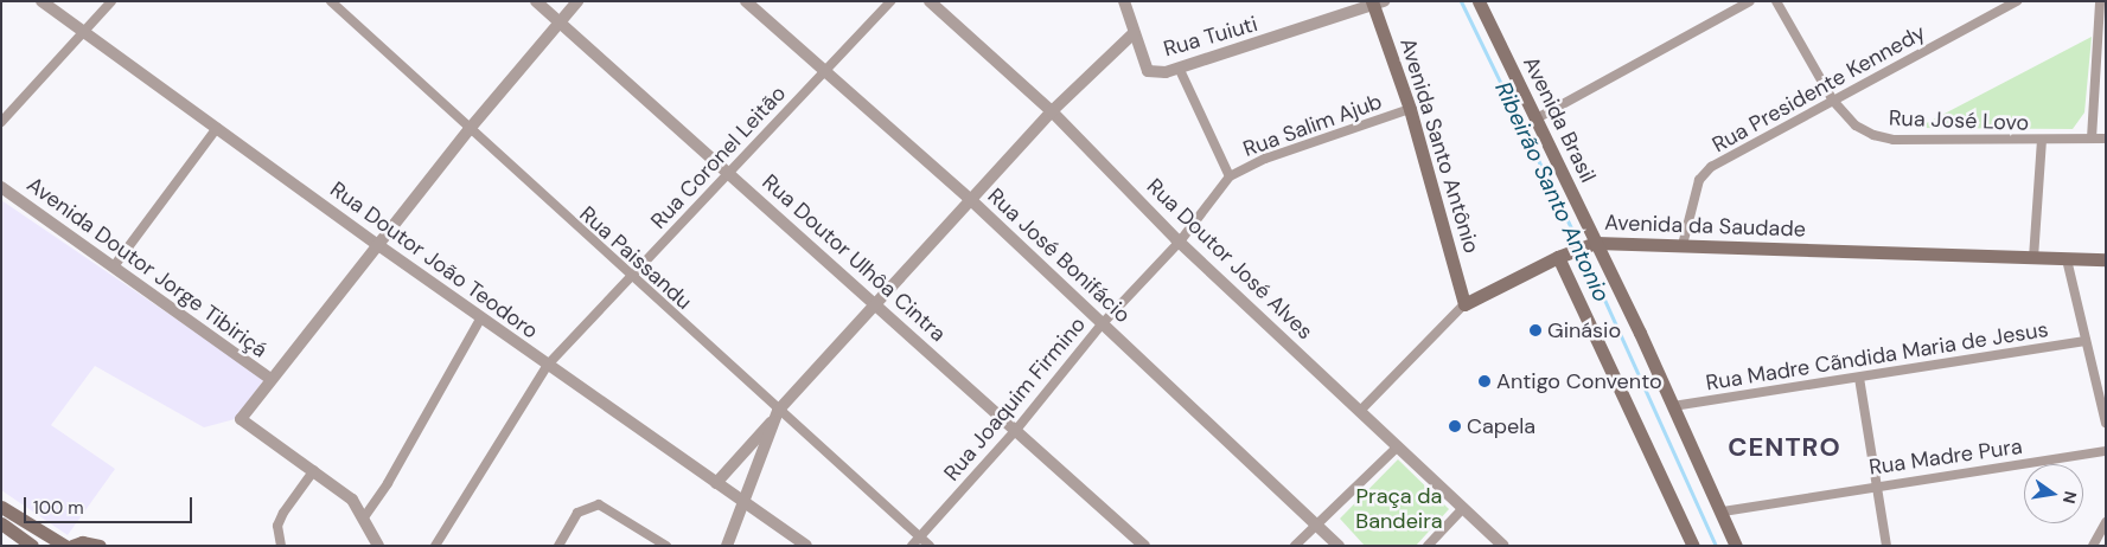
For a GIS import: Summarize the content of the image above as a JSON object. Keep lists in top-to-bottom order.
{
  "streets": {
    "main road": ["Avenida Brasil", "Avenida Santo Antônio", "Avenida da Saudade"],
    "street": [
      "Rua Tuiuti",
      "Rua Presidente Kennedy",
      "Rua José Lovo",
      "Rua Salim Ajub",
      "Rua Coronel Leitão",
      "Rua José Bonifácio",
      "Rua Paissandu",
      "Rua Doutor Ulhôa Cintra",
      "Rua Doutor José Alves",
      "Rua Doutor João Teodoro",
      "Avenida Doutor Jorge Tibiriçá",
      "Rua Madre Cãndida Maria de Jesus",
      "Rua Joaquim Firmino",
      "Rua Madre Pura"
    ]
  },
  "crossings": [
    ["Rua Tuiuti", "Avenida Santo Antônio"],
    ["Rua Presidente Kennedy", "Rua José Lovo"],
    ["Rua Presidente Kennedy", "Avenida da Saudade"],
    ["Avenida Brasil", "Avenida da Saudade"],
    ["Avenida Brasil", "Rua Madre Cãndida Maria de Jesus"],
    ["Avenida Brasil", "Rua Madre Pura"],
    ["Rua Salim Ajub", "Avenida Santo Antônio"],
    ["Rua Salim Ajub", "Rua Joaquim Firmino"],
    ["Avenida Santo Antônio", "Avenida da Saudade"],
    ["Rua Coronel Leitão", "Rua José Bonifácio"],
    ["Rua Coronel Leitão", "Rua Paissandu"],
    ["Rua Coronel Leitão", "Rua Doutor Ulhôa Cintra"],
    ["Rua Coronel Leitão", "Rua Doutor João Teodoro"],
    ["Avenida da Saudade", "Rua Doutor José Alves"],
    ["Rua José Bonifácio", "Rua Joaquim Firmino"],
    ["Rua Paissandu", "Rua Joaquim Firmino"],
    ["Rua Doutor Ulhôa Cintra", "Rua Joaquim Firmino"],
    ["Rua Doutor José Alves", "Rua Joaquim Firmino"]
  ],
  "districts": ["CENTRO"],
  "water": ["Ribeirão Santo Antonio"],
  "parks": ["Praça da Bandeira"],
  "places": ["Ginásio", "Antigo Convento", "Capela"],
  "scale_bar": "100 m",
  "north": "right"
}
